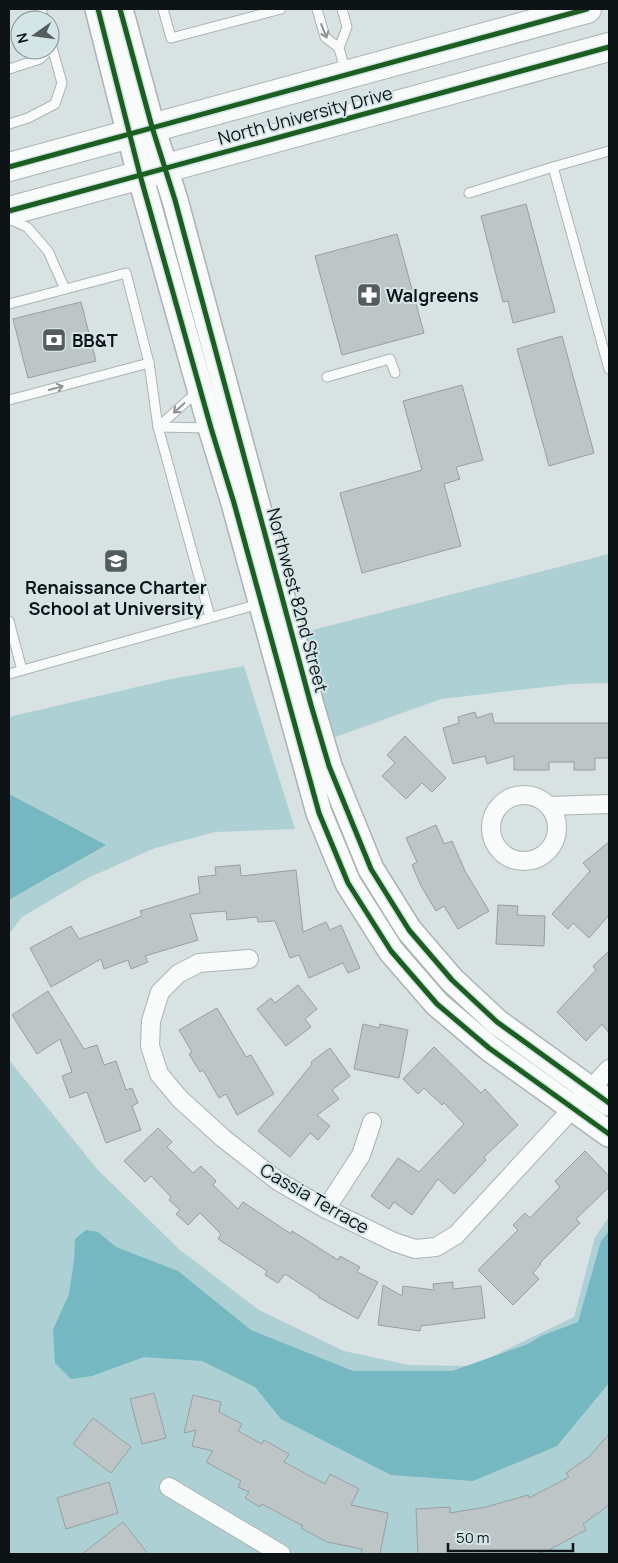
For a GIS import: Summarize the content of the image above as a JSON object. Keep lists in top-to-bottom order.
{
  "streets": {
    "main road": ["North University Drive"],
    "street": ["Northwest 82nd Street", "Cassia Terrace"]
  },
  "crossings": [
    ["North University Drive", "Northwest 82nd Street"],
    ["Northwest 82nd Street", "Cassia Terrace"]
  ],
  "places": {
    "pharmacy": ["Walgreens"],
    "bank": ["BB&T"],
    "school or university": ["Renaissance Charter School at University"]
  },
  "scale_bar": "50 m",
  "north": "left"
}
